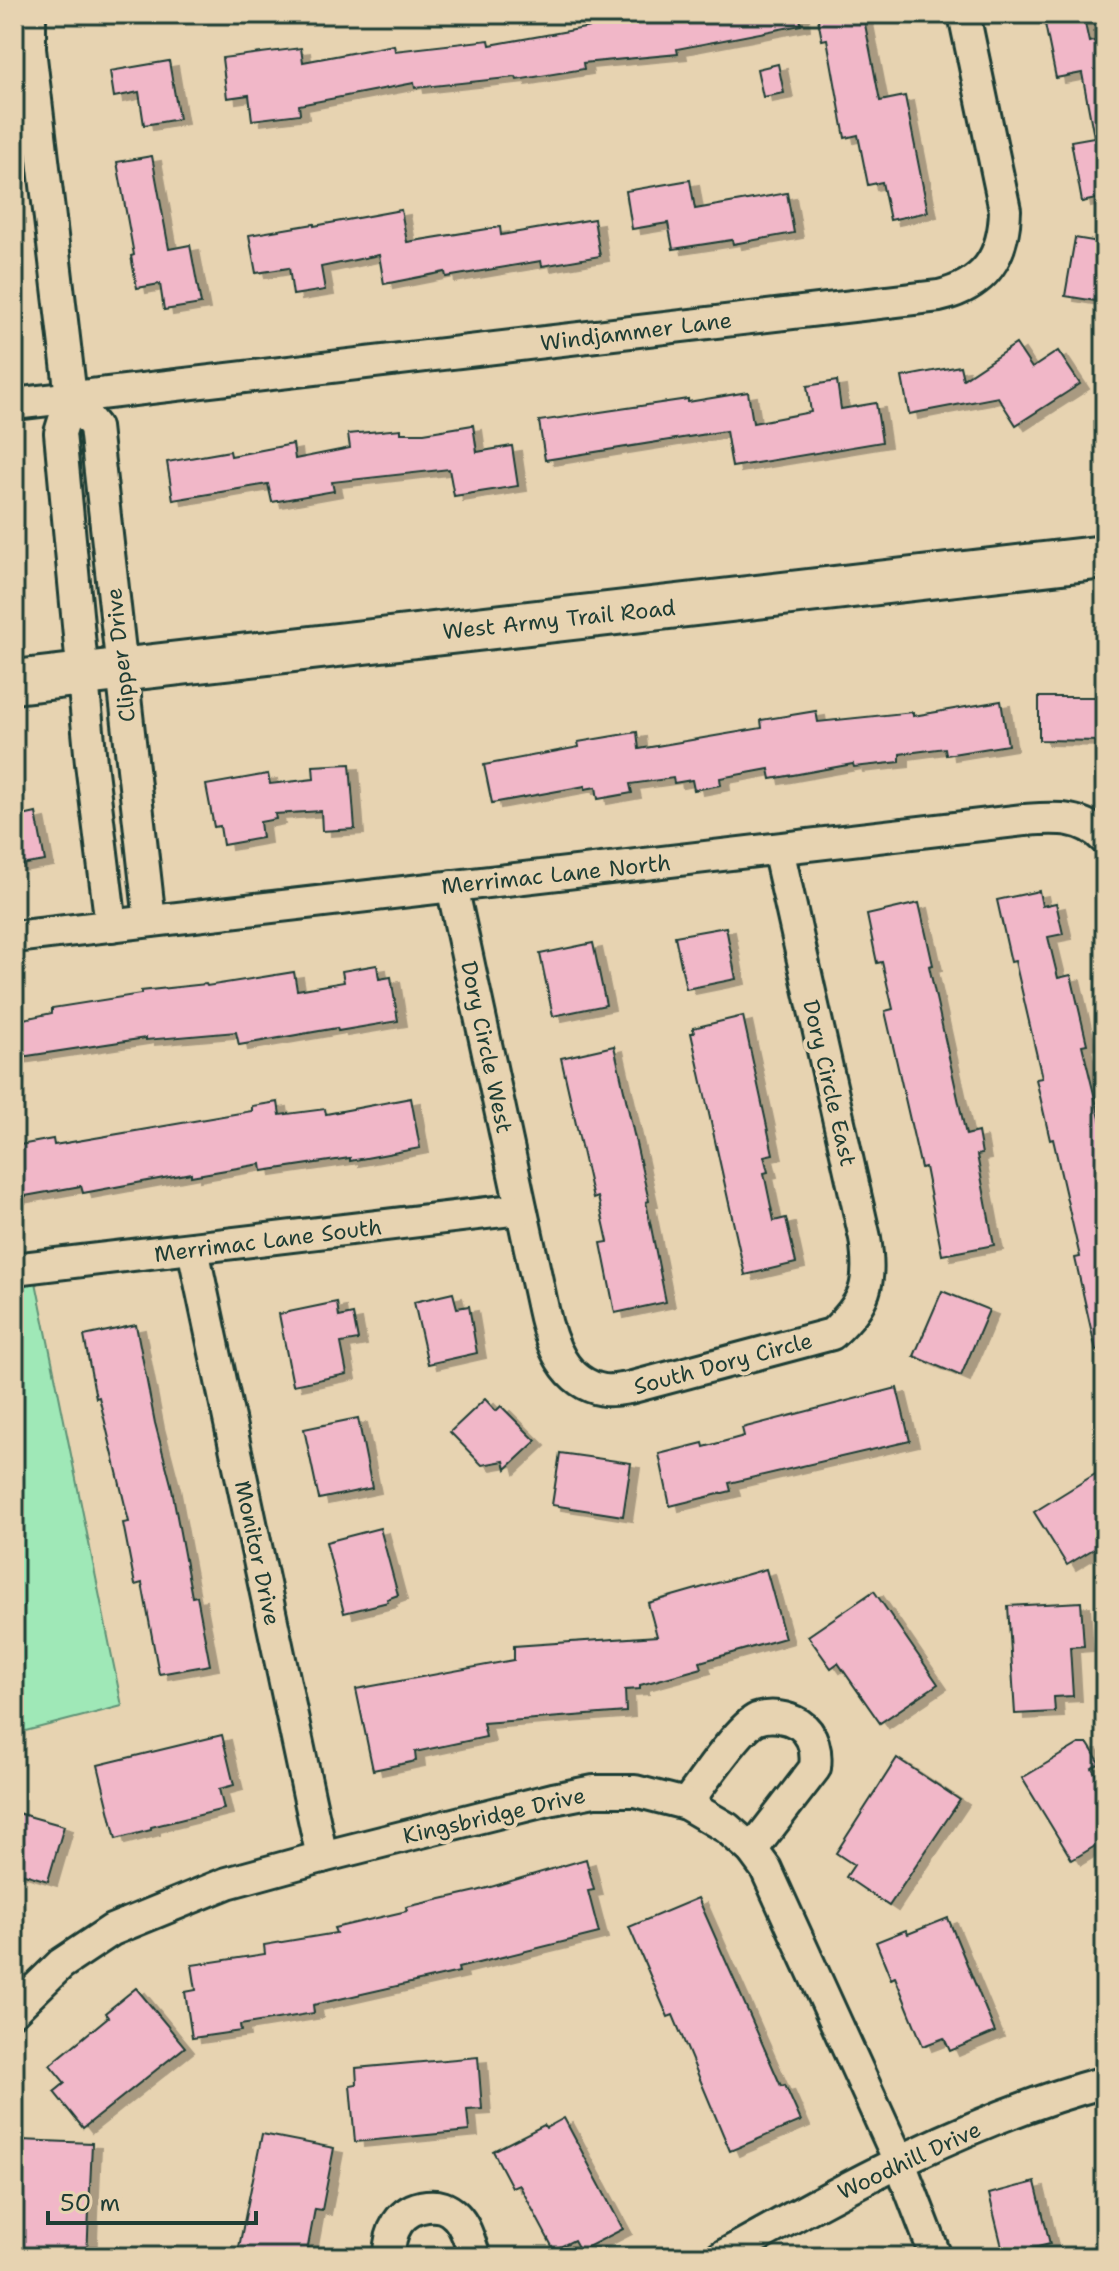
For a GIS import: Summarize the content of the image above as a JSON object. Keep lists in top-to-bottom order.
{
  "streets": {
    "main road": ["West Army Trail Road"],
    "street": [
      "Windjammer Lane",
      "Clipper Drive",
      "Merrimac Lane North",
      "Dory Circle West",
      "Dory Circle East",
      "Merrimac Lane South",
      "South Dory Circle",
      "Monitor Drive",
      "Kingsbridge Drive",
      "Woodhill Drive"
    ]
  },
  "crossings": [
    ["Windjammer Lane", "Clipper Drive"],
    ["West Army Trail Road", "Clipper Drive"],
    ["Clipper Drive", "Merrimac Lane North"],
    ["Merrimac Lane North", "Dory Circle West"],
    ["Merrimac Lane North", "Dory Circle East"],
    ["Dory Circle West", "Merrimac Lane South"],
    ["Dory Circle West", "South Dory Circle"],
    ["Dory Circle East", "South Dory Circle"],
    ["Merrimac Lane South", "South Dory Circle"],
    ["Merrimac Lane South", "Monitor Drive"],
    ["Monitor Drive", "Kingsbridge Drive"],
    ["Kingsbridge Drive", "Woodhill Drive"]
  ],
  "scale_bar": "50 m"
}
